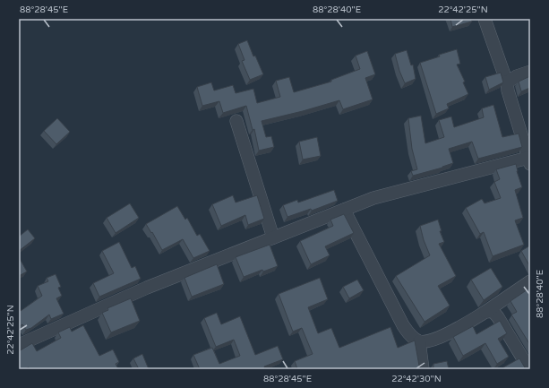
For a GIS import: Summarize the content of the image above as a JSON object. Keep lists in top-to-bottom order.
{
  "coordinates": [
    "88°28'45\"E",
    "88°28'40\"E",
    "22°42'25\"N",
    "22°42'30\"N"
  ]
}
